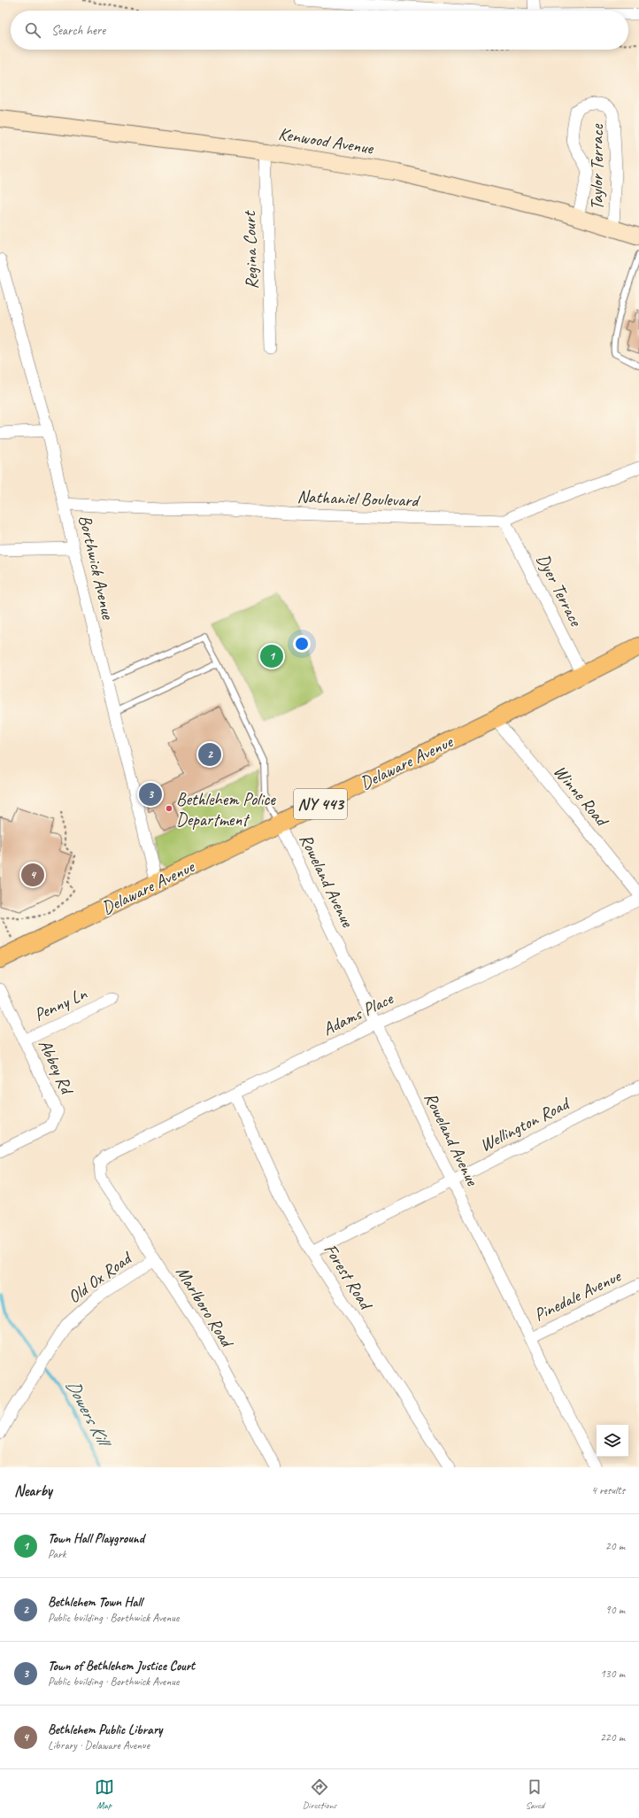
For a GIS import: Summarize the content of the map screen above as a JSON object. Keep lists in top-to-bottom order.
{
  "streets": {
    "main road": ["Kenwood Avenue", "Delaware Avenue", "NY 443"],
    "street": [
      "Taylor Terrace",
      "Regina Court",
      "Nathaniel Boulevard",
      "Borthwick Avenue",
      "Dyer Terrace",
      "Winne Road",
      "Roweland Avenue",
      "Penny Ln",
      "Adams Place",
      "Abbey Rd",
      "Wellington Road",
      "Forest Road",
      "Old Ox Road",
      "Pinedale Avenue",
      "Marlboro Road"
    ]
  },
  "crossings": [
    ["Kenwood Avenue", "Taylor Terrace"],
    ["Kenwood Avenue", "Regina Court"],
    ["Nathaniel Boulevard", "Borthwick Avenue"],
    ["Nathaniel Boulevard", "Dyer Terrace"],
    ["Borthwick Avenue", "Delaware Avenue"],
    ["Dyer Terrace", "Delaware Avenue"],
    ["Delaware Avenue", "Winne Road"],
    ["Delaware Avenue", "Roweland Avenue"],
    ["Roweland Avenue", "Adams Place"],
    ["Roweland Avenue", "Wellington Road"],
    ["Roweland Avenue", "Pinedale Avenue"],
    ["Penny Ln", "Abbey Rd"],
    ["Adams Place", "Forest Road"],
    ["Adams Place", "Marlboro Road"],
    ["Wellington Road", "Forest Road"],
    ["Old Ox Road", "Marlboro Road"]
  ],
  "water": ["Dowers Kill"],
  "places": ["Bethlehem Police Department"],
  "page": {
    "search": "Search here",
    "pins": [
      "1",
      "2",
      "3",
      "4"
    ],
    "heading": ["Nearby", "4 results"],
    "list": [
      {
        "mark": "1",
        "name": "Town Hall Playground",
        "note": "Park",
        "value": "20 m"
      },
      {
        "mark": "2",
        "name": "Bethlehem Town Hall",
        "note": "Public building · Borthwick Avenue",
        "value": "90 m"
      },
      {
        "mark": "3",
        "name": "Town of Bethlehem Justice Court",
        "note": "Public building · Borthwick Avenue",
        "value": "130 m"
      },
      {
        "mark": "4",
        "name": "Bethlehem Public Library",
        "note": "Library · Delaware Avenue",
        "value": "220 m"
      }
    ],
    "nav": ["Map", "Directions", "Saved"]
  }
}
